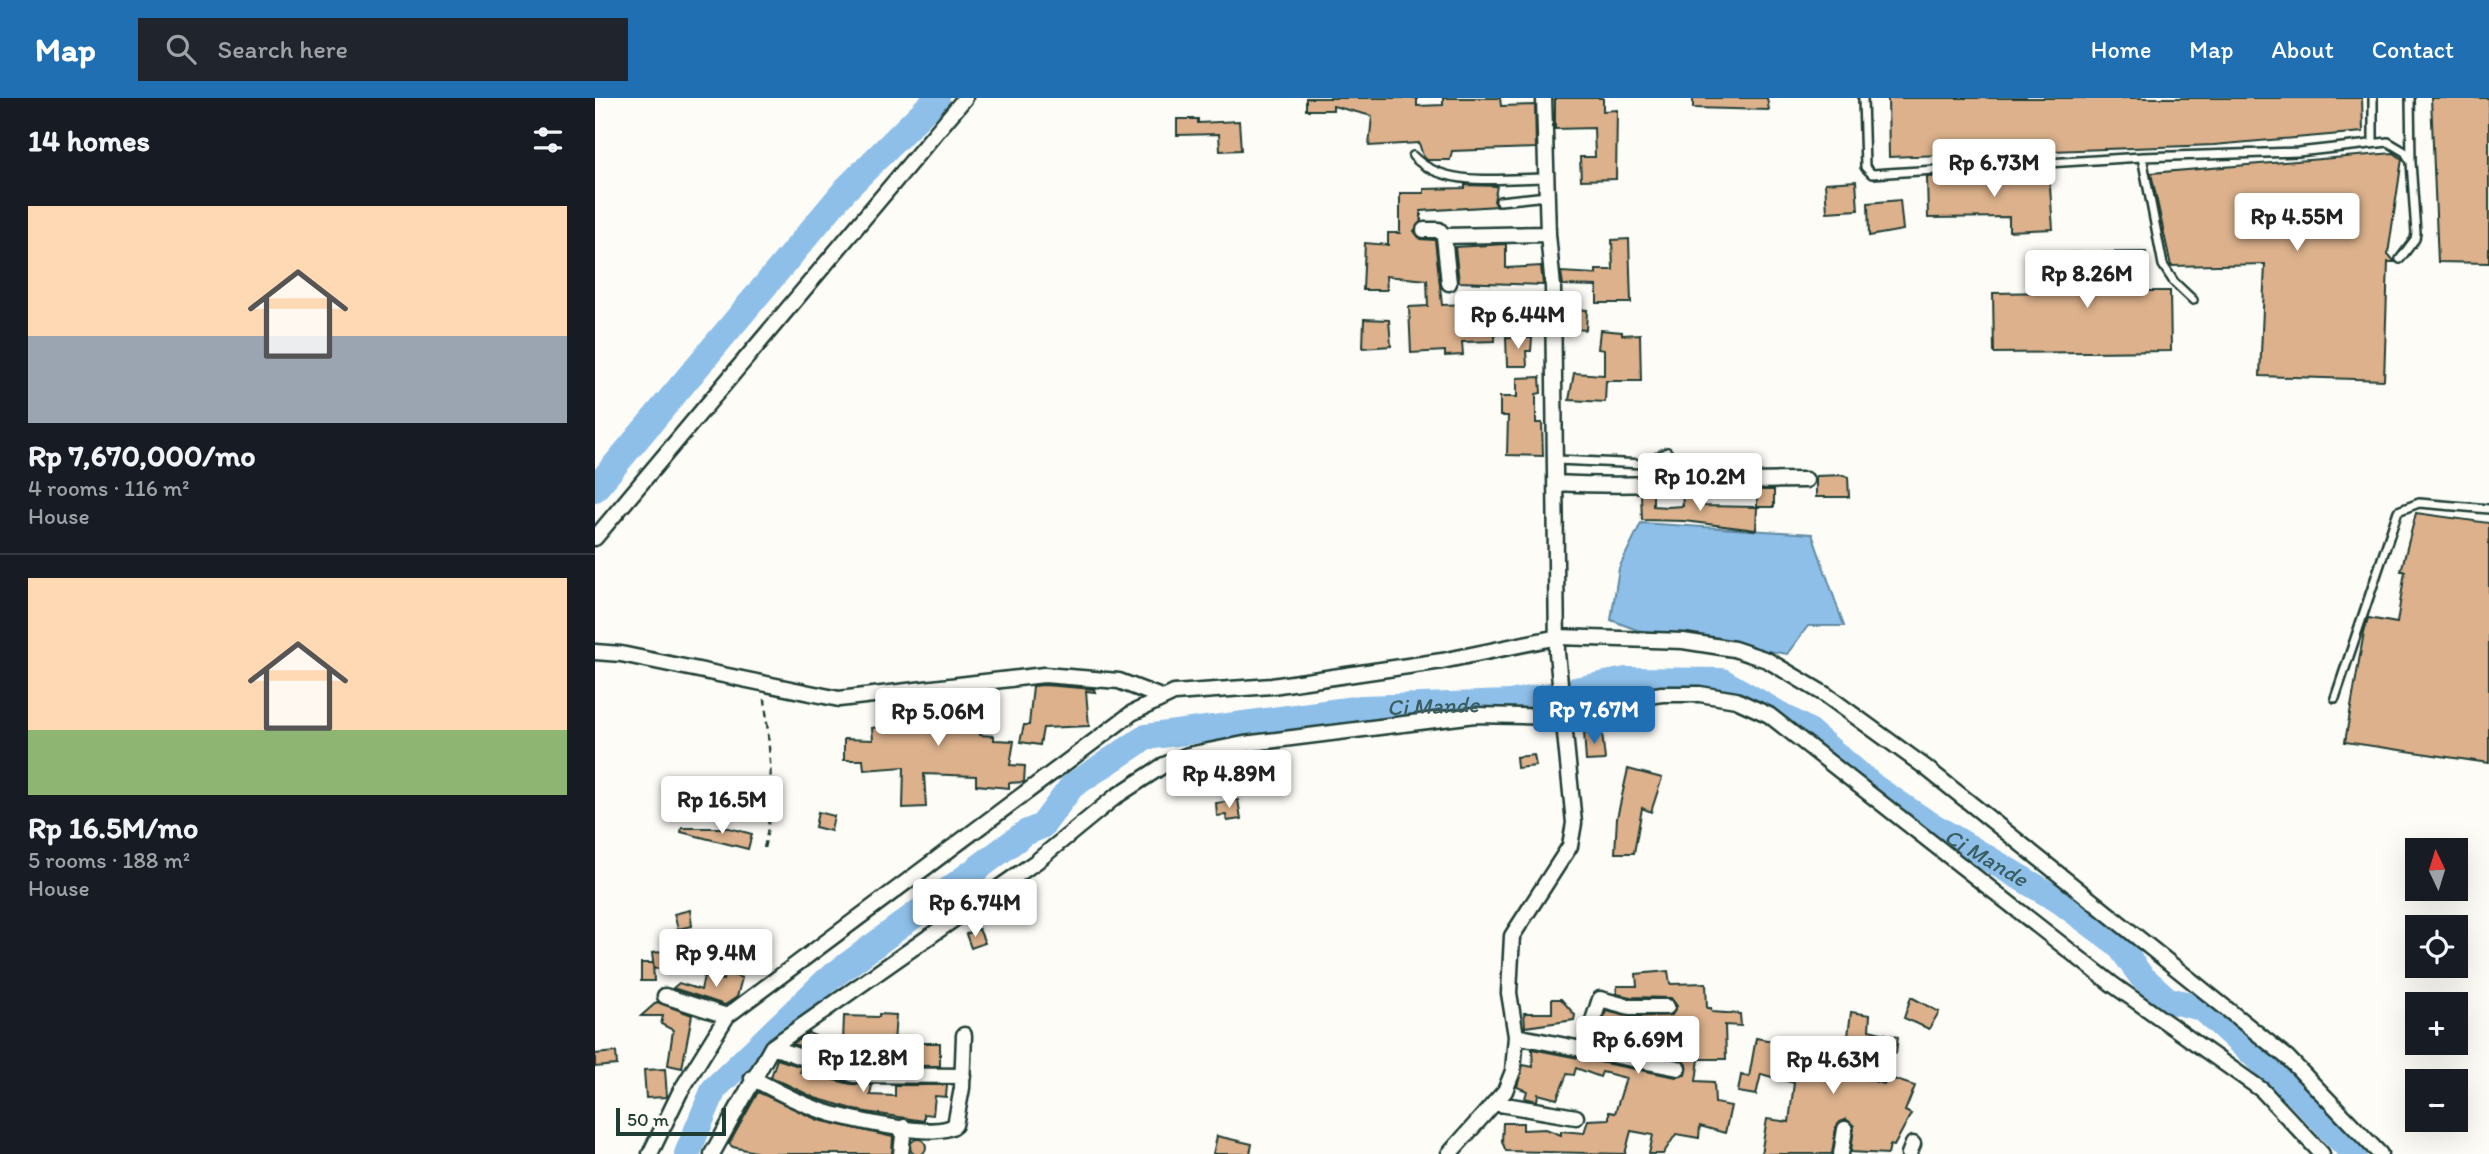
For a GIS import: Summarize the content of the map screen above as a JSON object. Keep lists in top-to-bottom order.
{
  "water": ["Ci Mande"],
  "scale_bar": "50 m",
  "north": "top",
  "page": {
    "header": "Map",
    "search": "Search here",
    "nav": [
      "Home",
      "Map",
      "About",
      "Contact"
    ],
    "heading": "14 homes",
    "price": [
      "Rp 6.73M",
      "Rp 4.55M",
      "Rp 8.26M",
      "Rp 6.44M",
      "Rp 10.2M",
      "Rp 7.67M",
      "Rp 5.06M",
      "Rp 4.89M",
      "Rp 16.5M",
      "Rp 6.74M",
      "Rp 9.4M",
      "Rp 6.69M",
      "Rp 12.8M",
      "Rp 4.63M"
    ],
    "list": [
      {
        "name": "Rp 7,670,000/mo",
        "note": "4 rooms · 116 m² · House"
      },
      {
        "name": "Rp 16.5M/mo",
        "note": "5 rooms · 188 m² · House"
      }
    ],
    "map_buttons": ["+", "−"],
    "scale": "50 m"
  }
}
